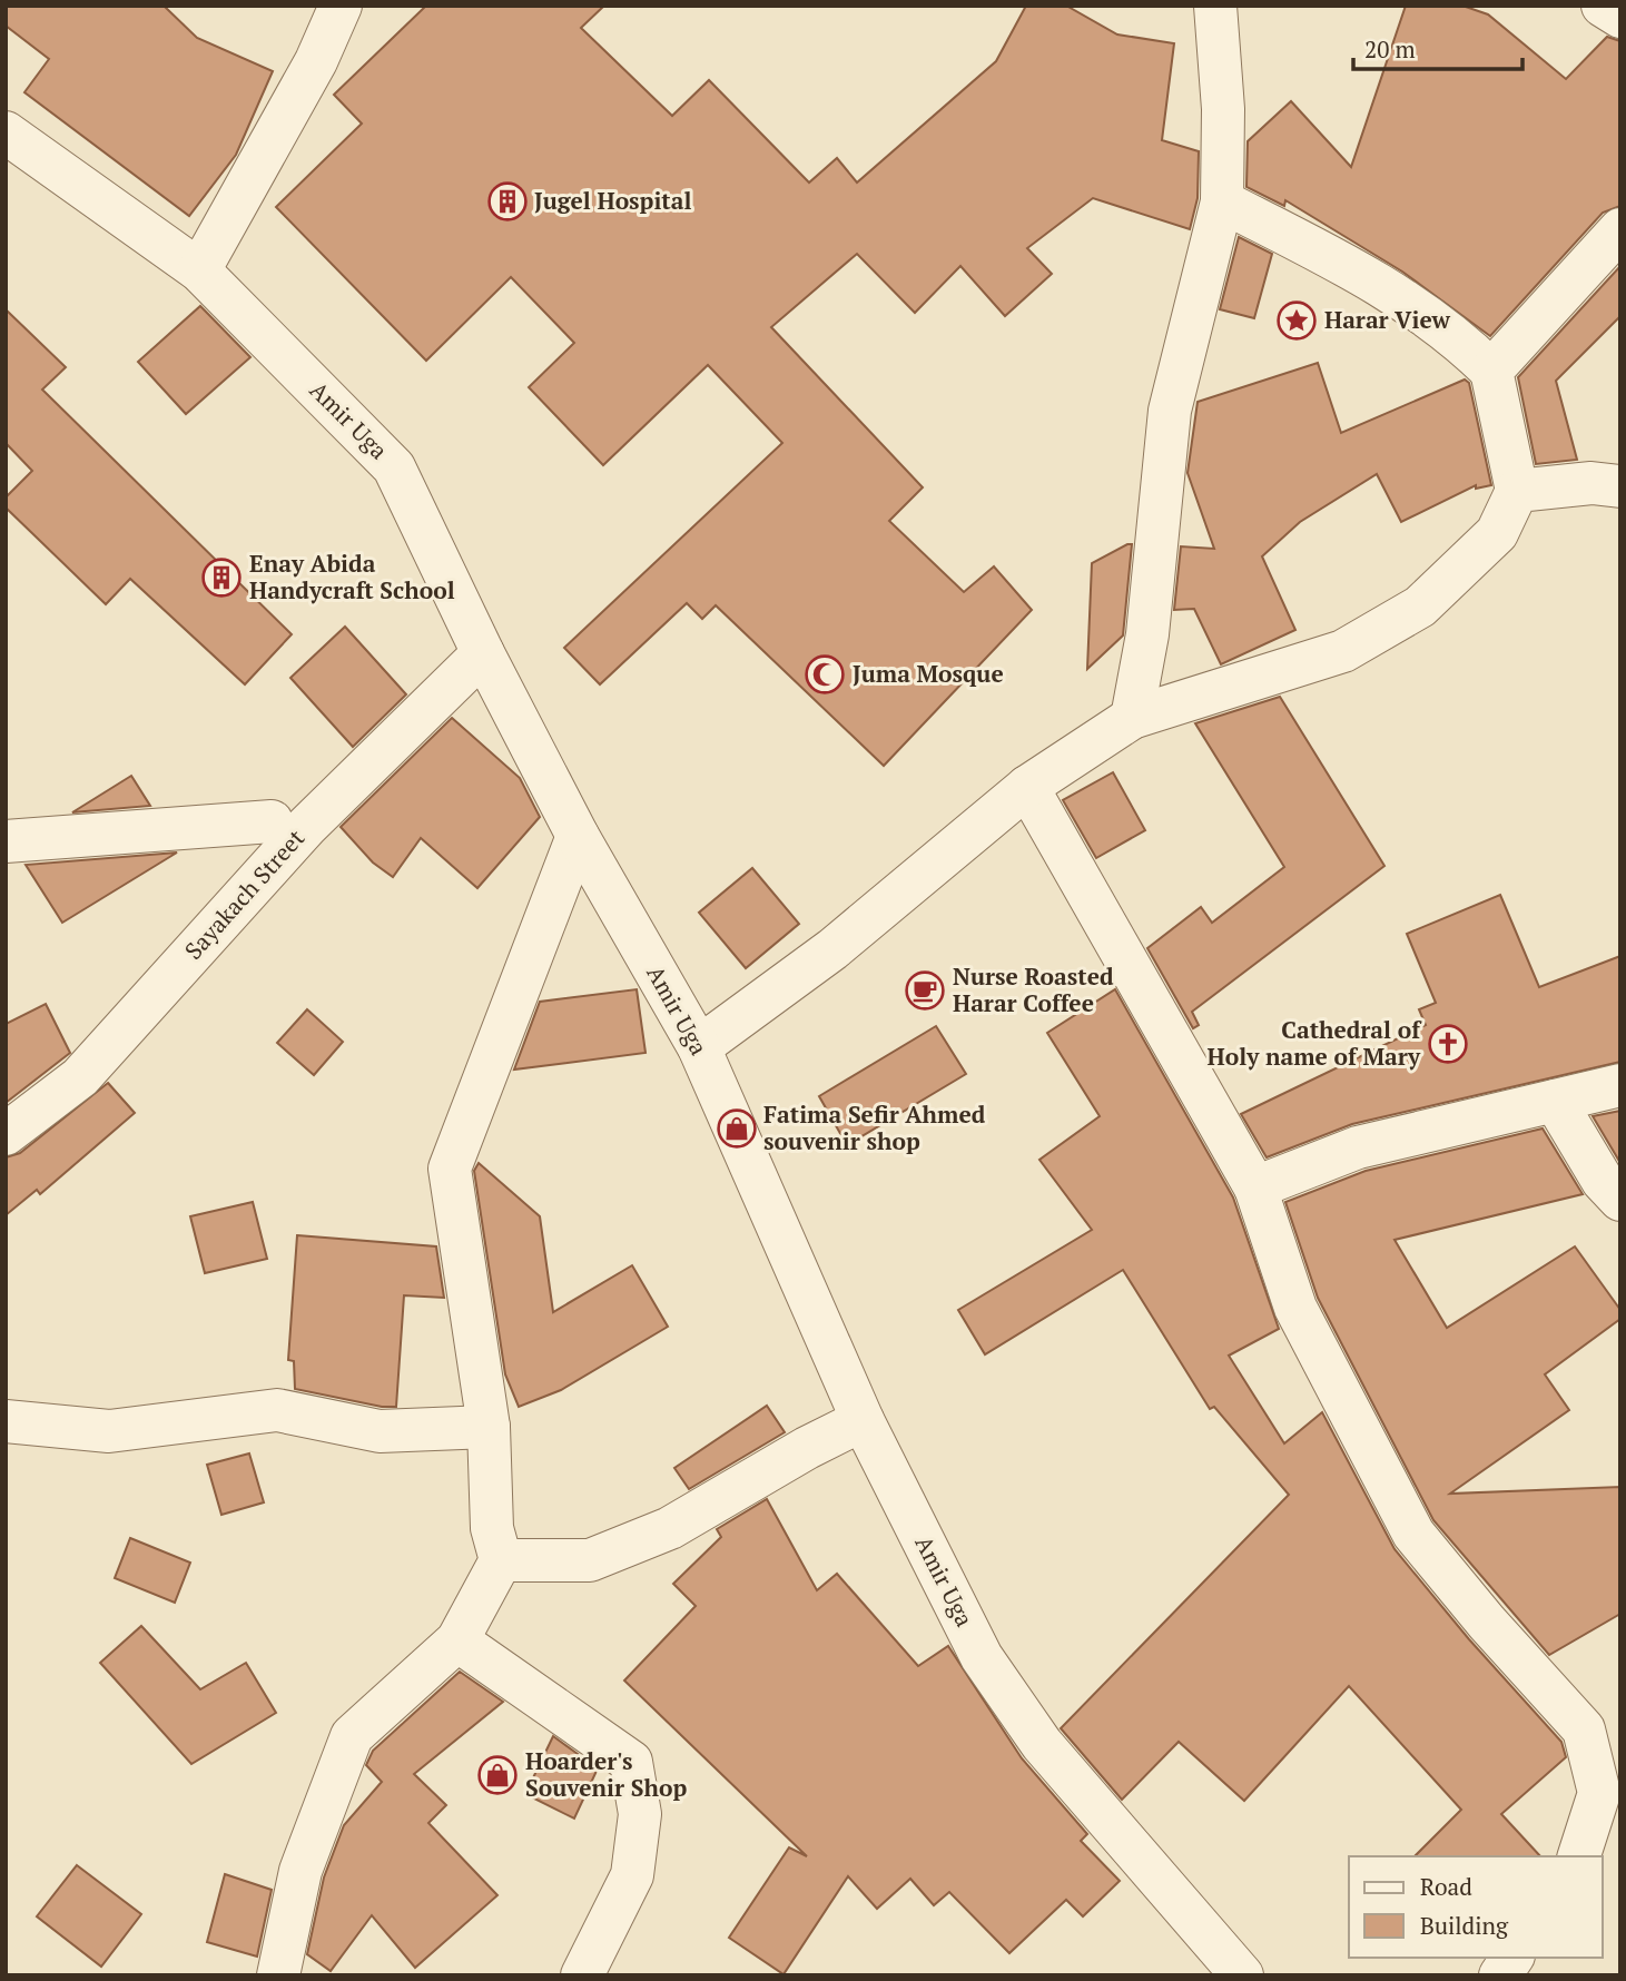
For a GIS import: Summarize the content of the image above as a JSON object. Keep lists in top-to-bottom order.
{
  "streets": {
    "street": ["Amir Uga", "Sayakach Street"]
  },
  "crossings": [
    ["Amir Uga", "Sayakach Street"]
  ],
  "places": {
    "building": ["Jugel Hospital", "Enay Abida Handycraft School"],
    "place": ["Harar View"],
    "mosque": ["Juma Mosque"],
    "cafe": ["Nurse Roasted Harar Coffee"],
    "church": ["Cathedral of Holy name of Mary"],
    "shop": ["Fatima Sefir Ahmed souvenir shop", "Hoarder's Souvenir Shop"]
  },
  "legend": ["Road", "Building"],
  "scale_bar": "20 m"
}
